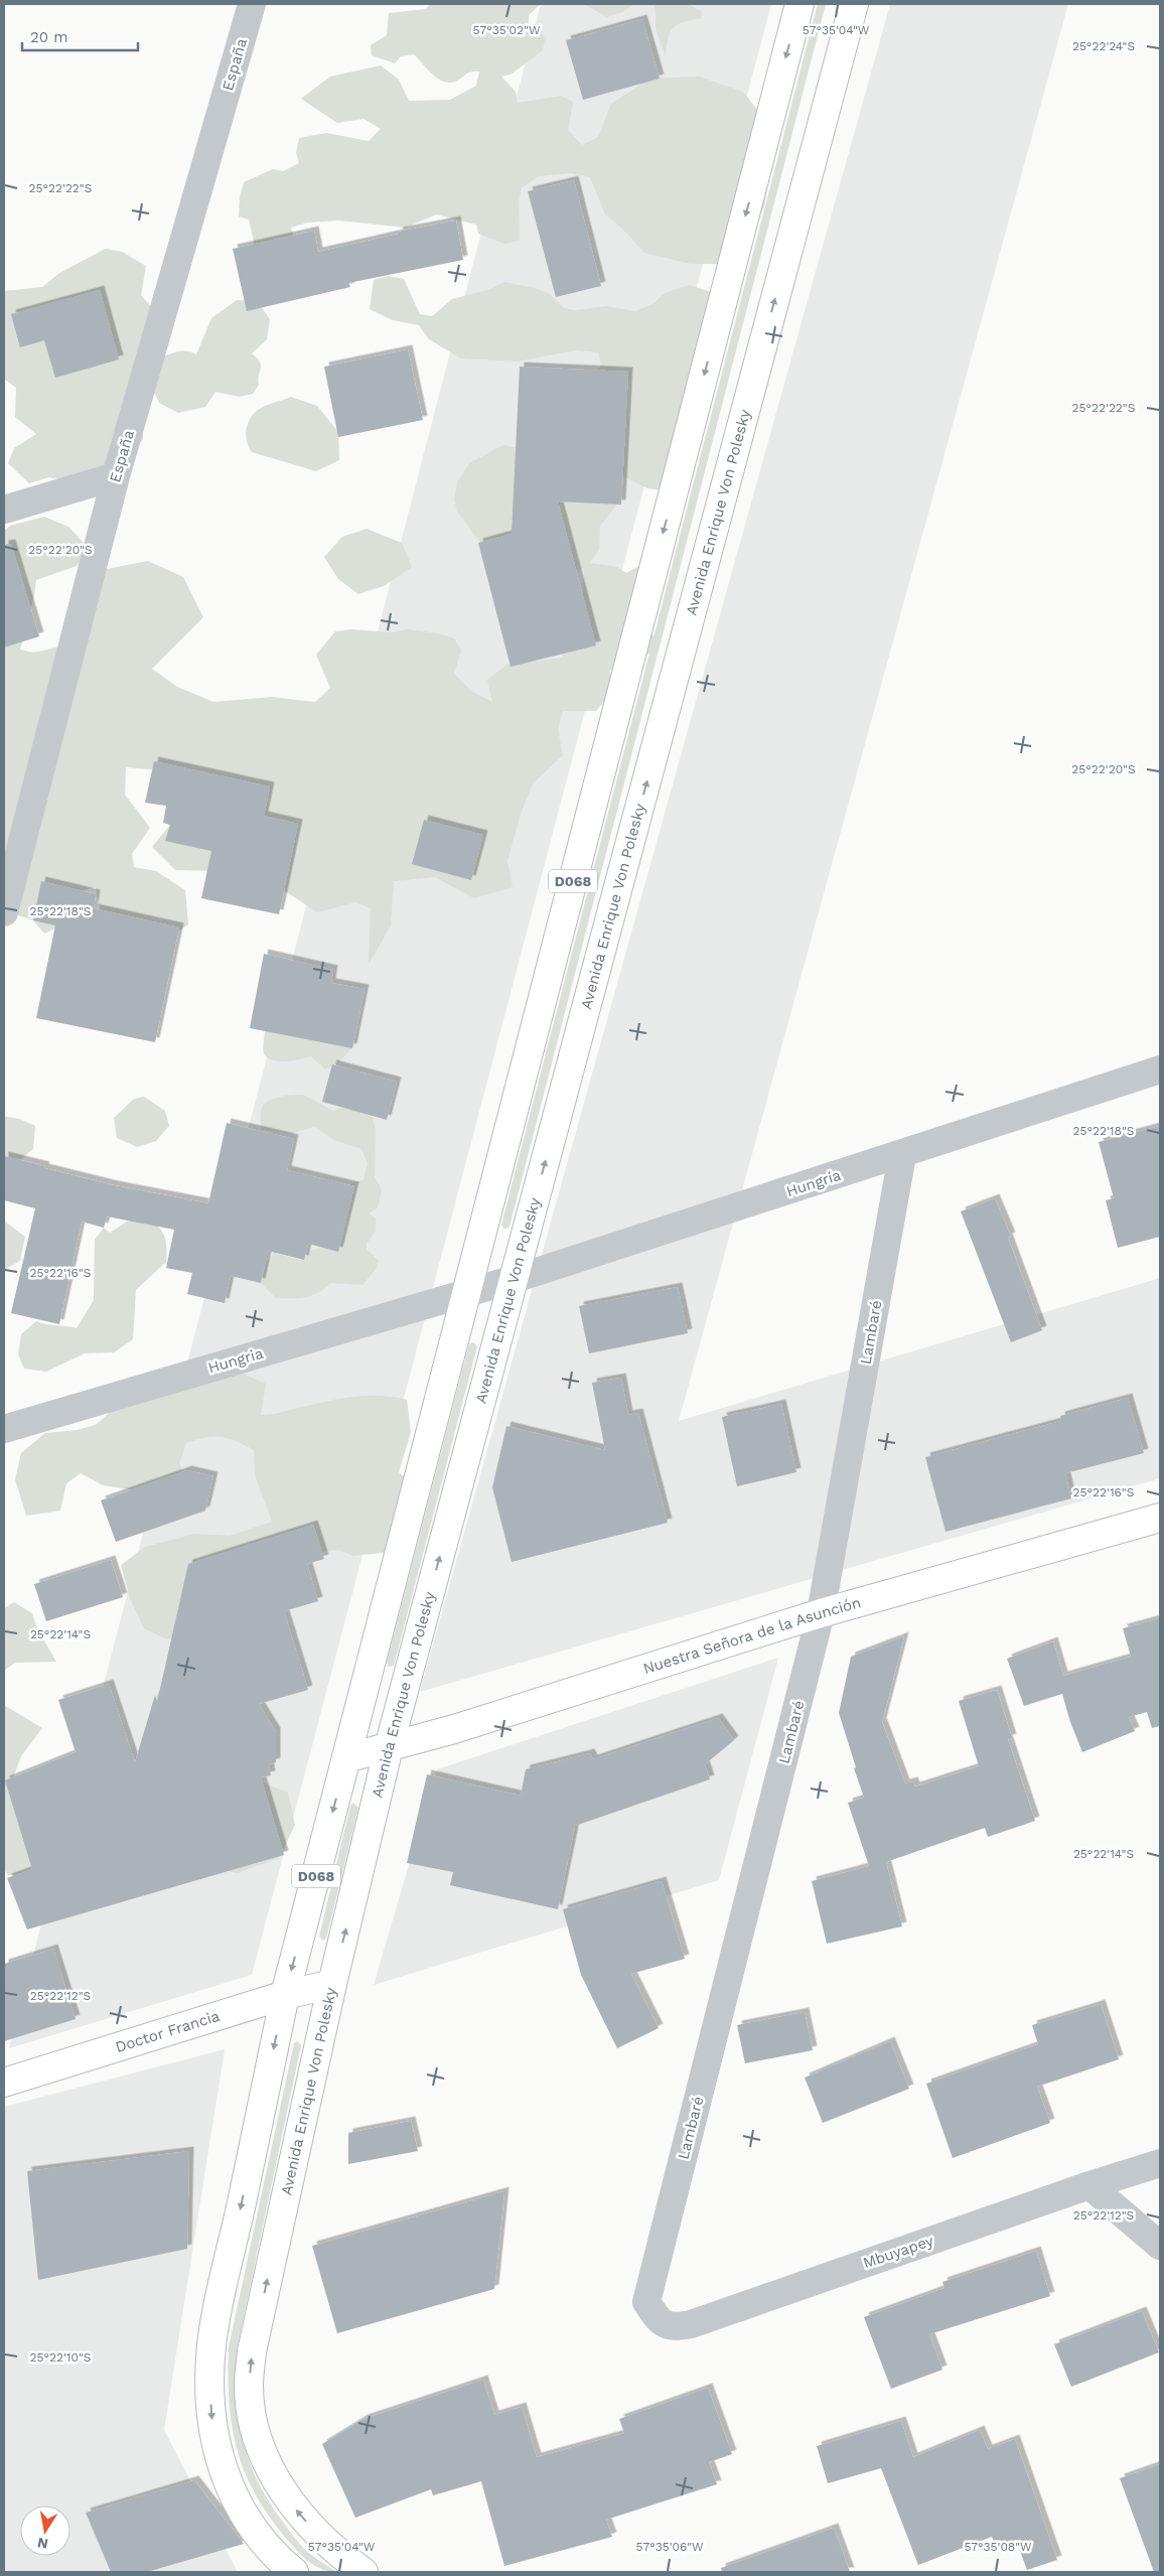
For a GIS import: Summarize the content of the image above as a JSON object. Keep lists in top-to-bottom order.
{
  "streets": {
    "main road": [
      "Avenida Enrique Von Polesky",
      "D068",
      "Nuestra Señora de la Asunción",
      "Doctor Francia"
    ],
    "street": [
      "España",
      "Hungría",
      "Lambaré",
      "Hungria",
      "Mbuyapey"
    ]
  },
  "crossings": [
    ["Avenida Enrique Von Polesky", "Hungría"],
    ["Avenida Enrique Von Polesky", "Nuestra Señora de la Asunción"],
    ["Avenida Enrique Von Polesky", "Doctor Francia"],
    ["D068", "Hungría"],
    ["D068", "Hungria"],
    ["D068", "Nuestra Señora de la Asunción"],
    ["D068", "Doctor Francia"],
    ["Hungría", "Lambaré"],
    ["Hungría", "Hungria"],
    ["Lambaré", "Nuestra Señora de la Asunción"],
    ["Lambaré", "Mbuyapey"]
  ],
  "scale_bar": "20 m",
  "north": "bottom",
  "coordinates": [
    "57°35'02\"W",
    "57°35'04\"W",
    "25°22'24\"S",
    "25°22'22\"S",
    "25°22'20\"S",
    "25°22'18\"S",
    "25°22'16\"S",
    "25°22'14\"S",
    "25°22'12\"S",
    "25°22'10\"S",
    "57°35'06\"W",
    "57°35'08\"W"
  ]
}
